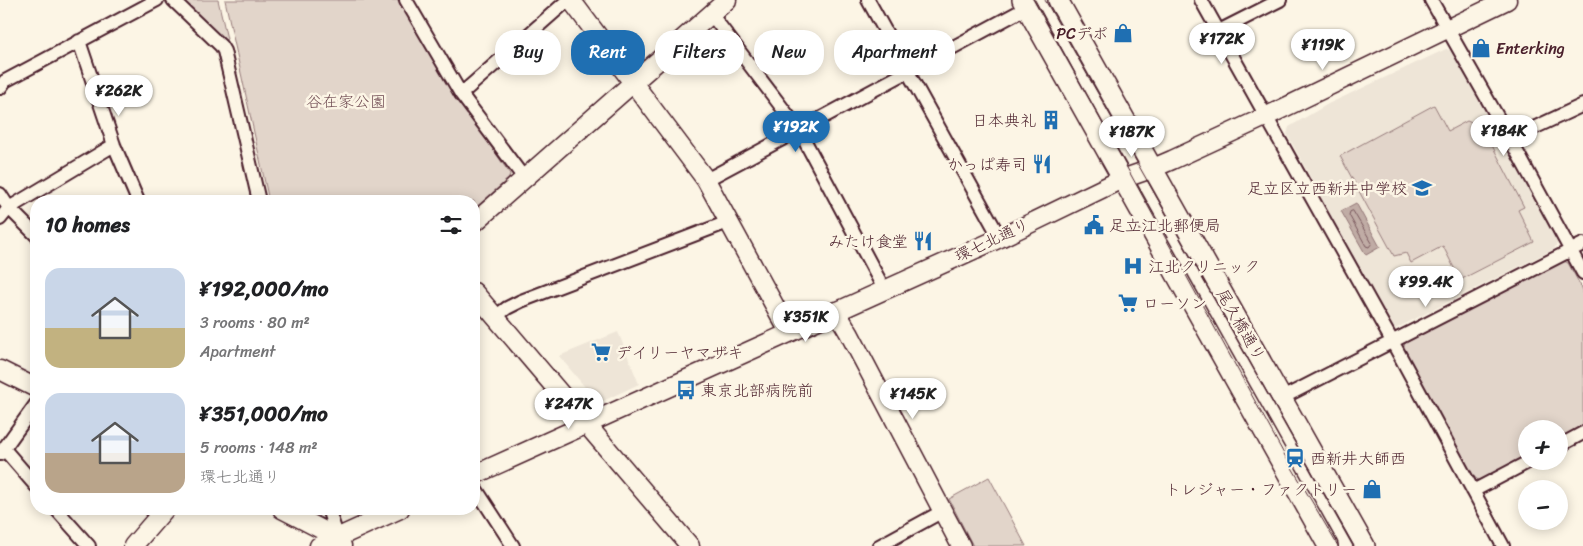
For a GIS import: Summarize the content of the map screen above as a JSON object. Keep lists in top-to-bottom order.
{
  "streets": {
    "main road": ["尾久橋通り"],
    "street": ["環七北通り"]
  },
  "crossings": [
    ["環七北通り", "尾久橋通り"]
  ],
  "parks": ["谷在家公園"],
  "places": {
    "shop": ["PCデポ", "Enterking", "トレジャー・ファクトリー"],
    "building": ["日本典礼"],
    "restaurant": ["かっぱ寿司", "みたけ食堂"],
    "school or university": ["足立区立西新井中学校"],
    "public building": ["足立江北郵便局"],
    "hospital": ["江北クリニック"],
    "supermarket": ["ローソン", "デイリーヤマザキ"],
    "bus stop": ["東京北部病院前"],
    "station": ["西新井大師西"]
  },
  "page": {
    "price": [
      "¥172K",
      "¥119K",
      "¥262K",
      "¥192K",
      "¥184K",
      "¥187K",
      "¥99.4K",
      "¥351K",
      "¥145K",
      "¥247K"
    ],
    "chip": [
      "Buy",
      "Rent",
      "Filters",
      "New",
      "Apartment"
    ],
    "heading": "10 homes",
    "list": [
      {
        "name": "¥192,000/mo",
        "note": "3 rooms · 80 m² · Apartment"
      },
      {
        "name": "¥351,000/mo",
        "note": "5 rooms · 148 m² · 環七北通り"
      }
    ],
    "map_buttons": ["+", "−"]
  }
}
